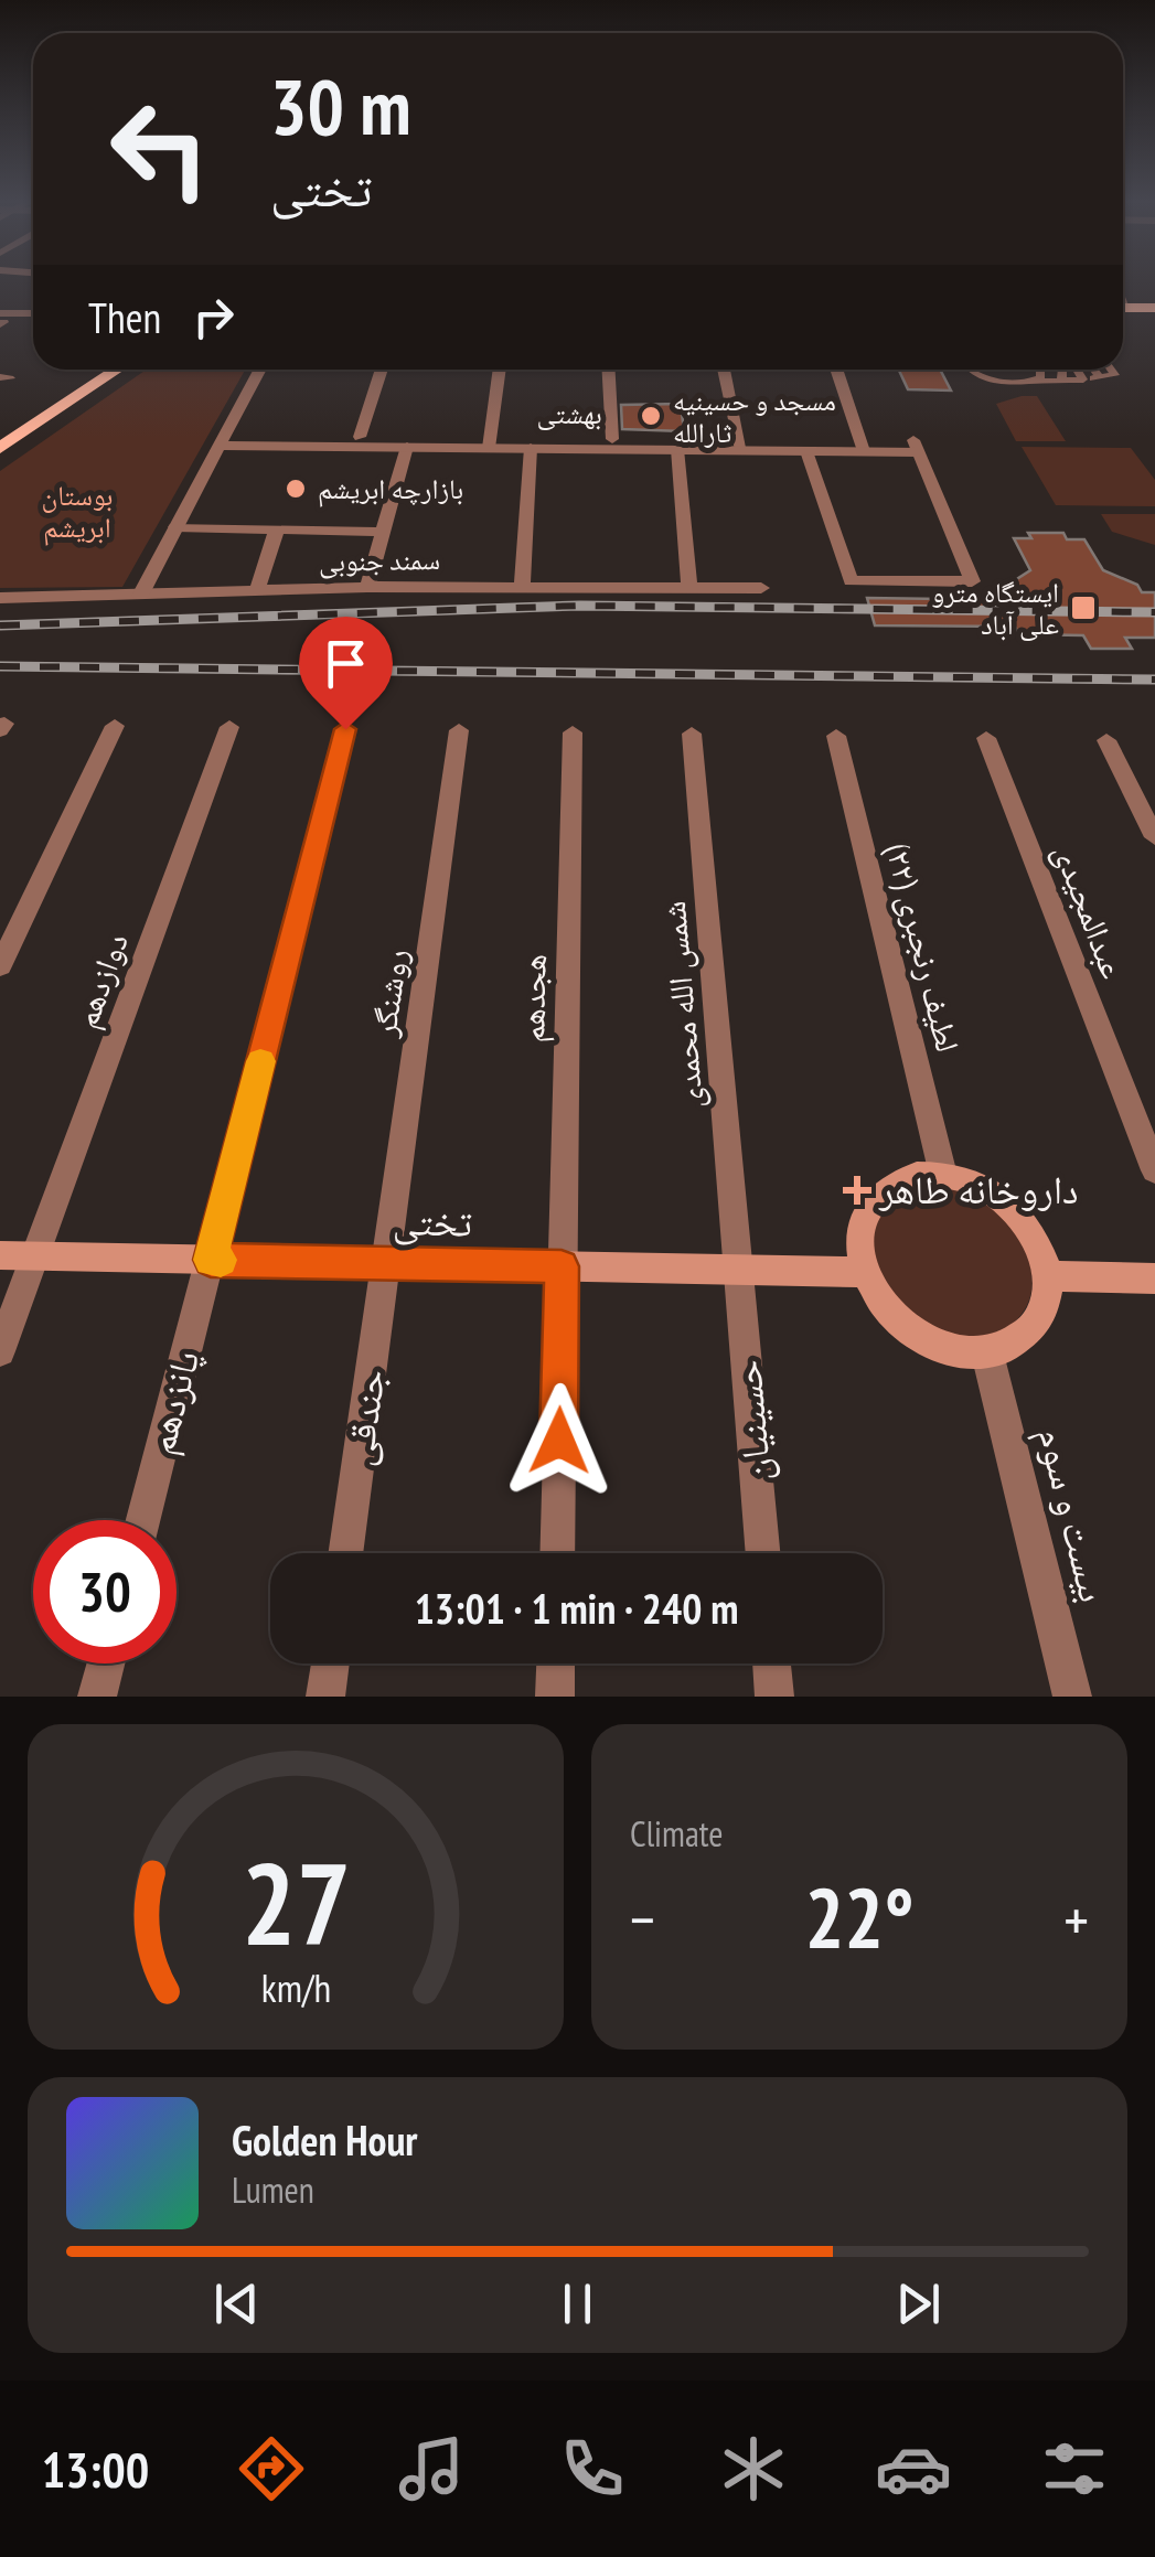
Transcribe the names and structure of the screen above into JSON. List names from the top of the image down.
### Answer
{
  "streets": {
    "main road": ["تختی"],
    "street": [
      "بهشتی",
      "سمند جنوبی",
      "عبدالمجیدی",
      "لطیف رنجبری (۲۲)",
      "دوازدهم",
      "روشنگر",
      "هجدهم",
      "شمس الله محمدی",
      "پانزدهم",
      "جندقی",
      "حسینیان",
      "بیست و سوم"
    ]
  },
  "crossings": [
    ["لطیف رنجبری (۲۲)", "تختی"],
    ["لطیف رنجبری (۲۲)", "بیست و سوم"],
    ["دوازدهم", "تختی"],
    ["روشنگر", "تختی"],
    ["روشنگر", "جندقی"],
    ["هجدهم", "تختی"],
    ["شمس الله محمدی", "تختی"],
    ["شمس الله محمدی", "حسینیان"],
    ["تختی", "پانزدهم"],
    ["تختی", "جندقی"],
    ["تختی", "حسینیان"],
    ["تختی", "بیست و سوم"]
  ],
  "parks": ["بوستان ابریشم"],
  "places": {
    "other": ["مسجد و حسینیه ثارالله", "بازارچه ابریشم"],
    "transit": ["ایستگاه مترو علی آباد"],
    "health": ["داروخانه طاهر"]
  },
  "page": {
    "turn": ["30 m", "تختی"],
    "then": "Then",
    "limit": "30",
    "trip": "13:01 · 1 min · 240 m",
    "tile": "Climate",
    "heat": ["−", "22°", "+"],
    "song": ["Golden Hour", "Lumen"],
    "tabs": "13:00",
    "gauge": ["27", "km/h"]
  }
}
